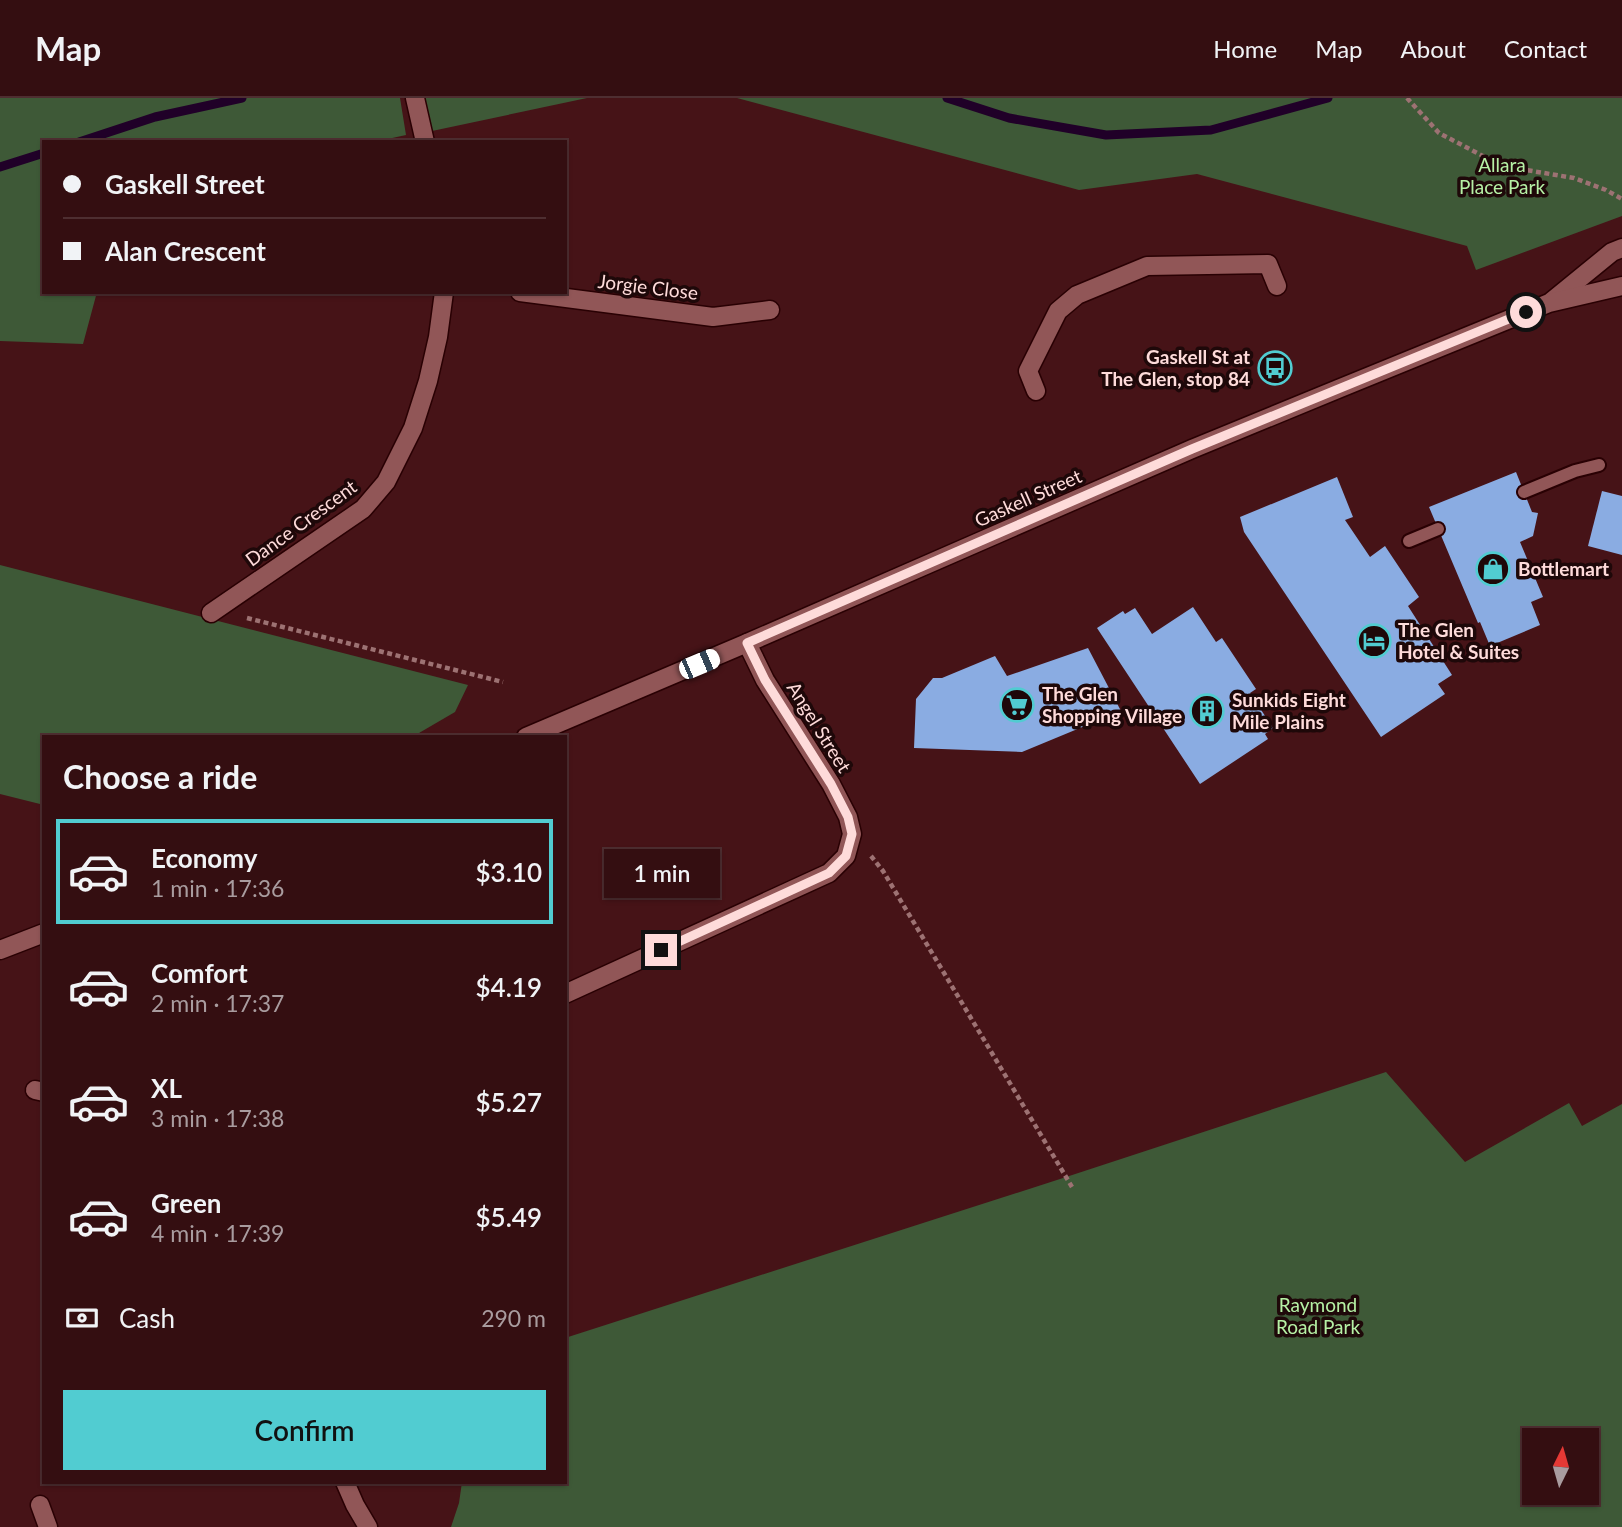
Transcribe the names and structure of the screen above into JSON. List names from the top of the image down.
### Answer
{
  "streets": {
    "street": [
      "Jorgie Close",
      "Gaskell Street",
      "Dance Crescent",
      "Angel Street"
    ]
  },
  "crossings": [
    ["Gaskell Street", "Angel Street"]
  ],
  "parks": ["Allara Place Park", "Raymond Road Park"],
  "places": {
    "bus stop": ["Gaskell St at The Glen, stop 84"],
    "shop": ["Bottlemart"],
    "hotel": ["The Glen Hotel & Suites"],
    "supermarket": ["The Glen Shopping Village"],
    "building": ["Sunkids Eight Mile Plains"]
  },
  "north": "top",
  "page": {
    "header": "Map",
    "nav": [
      "Home",
      "Map",
      "About",
      "Contact"
    ],
    "banner": ["Gaskell Street", "Alan Crescent"],
    "heading": "Choose a ride",
    "list": [
      {
        "name": "Economy",
        "note": "1 min · 17:36",
        "value": "$3.10"
      },
      {
        "name": "Comfort",
        "note": "2 min · 17:37",
        "value": "$4.19"
      },
      {
        "name": "XL",
        "note": "3 min · 17:38",
        "value": "$5.27"
      },
      {
        "name": "Green",
        "note": "4 min · 17:39",
        "value": "$5.49"
      }
    ],
    "bubble": "1 min",
    "pay": ["Cash", "290 m"],
    "buttons": "Confirm"
  }
}
